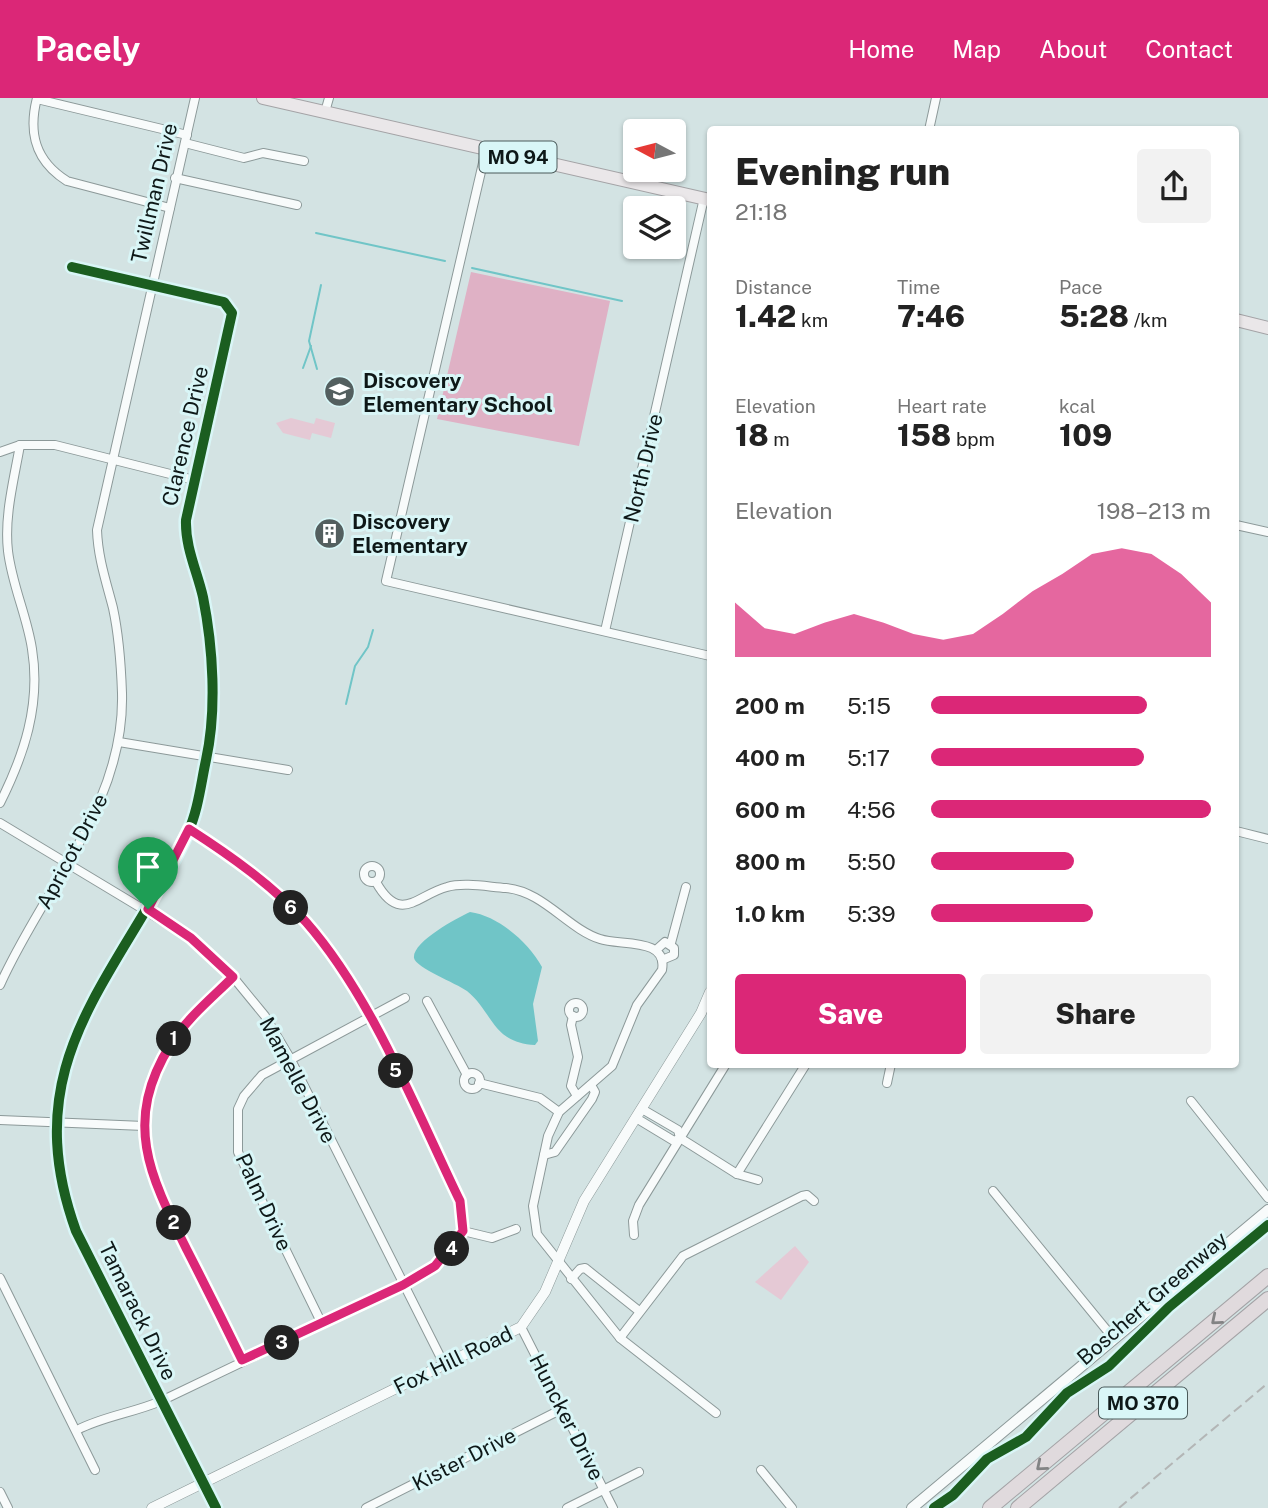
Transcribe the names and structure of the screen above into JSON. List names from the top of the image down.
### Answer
{
  "streets": {
    "highway": ["MO 370"],
    "main road": ["MO 94"],
    "street": [
      "Twillman Drive",
      "Clarence Drive",
      "North Drive",
      "Apricot Drive",
      "Mamelle Drive",
      "Palm Drive",
      "Tamarack Drive",
      "Fox Hill Road",
      "Huncker Drive",
      "Kister Drive"
    ],
    "cycle path": ["Boschert Greenway"]
  },
  "crossings": [
    ["MO 94", "North Drive"],
    ["Twillman Drive", "Clarence Drive"],
    ["Twillman Drive", "Apricot Drive"],
    ["Clarence Drive", "Mamelle Drive"],
    ["Clarence Drive", "Tamarack Drive"],
    ["Apricot Drive", "Mamelle Drive"],
    ["Mamelle Drive", "Palm Drive"],
    ["Mamelle Drive", "Fox Hill Road"],
    ["Tamarack Drive", "Fox Hill Road"],
    ["Fox Hill Road", "Huncker Drive"],
    ["Huncker Drive", "Kister Drive"]
  ],
  "places": {
    "school or university": ["Discovery Elementary School"],
    "building": ["Discovery Elementary"]
  },
  "north": "left",
  "page": {
    "header": "Pacely",
    "nav": [
      "Home",
      "Map",
      "About",
      "Contact"
    ],
    "heading": ["Evening run", "21:18"],
    "stats": [
      ["Distance", "1.42 km"],
      ["Time", "7:46"],
      ["Pace", "5:28 /km"],
      ["Elevation", "18 m"],
      ["Heart rate", "158 bpm"],
      ["kcal", "109"]
    ],
    "chart": ["Elevation", "198–213 m"],
    "list": [
      {
        "name": "200 m",
        "note": "5:15"
      },
      {
        "name": "400 m",
        "note": "5:17"
      },
      {
        "name": "600 m",
        "note": "4:56"
      },
      {
        "name": "800 m",
        "note": "5:50"
      },
      {
        "name": "1.0 km",
        "note": "5:39"
      }
    ],
    "pins": [
      "6",
      "1",
      "5",
      "2",
      "4",
      "3"
    ],
    "buttons": ["Save", "Share"]
  }
}
